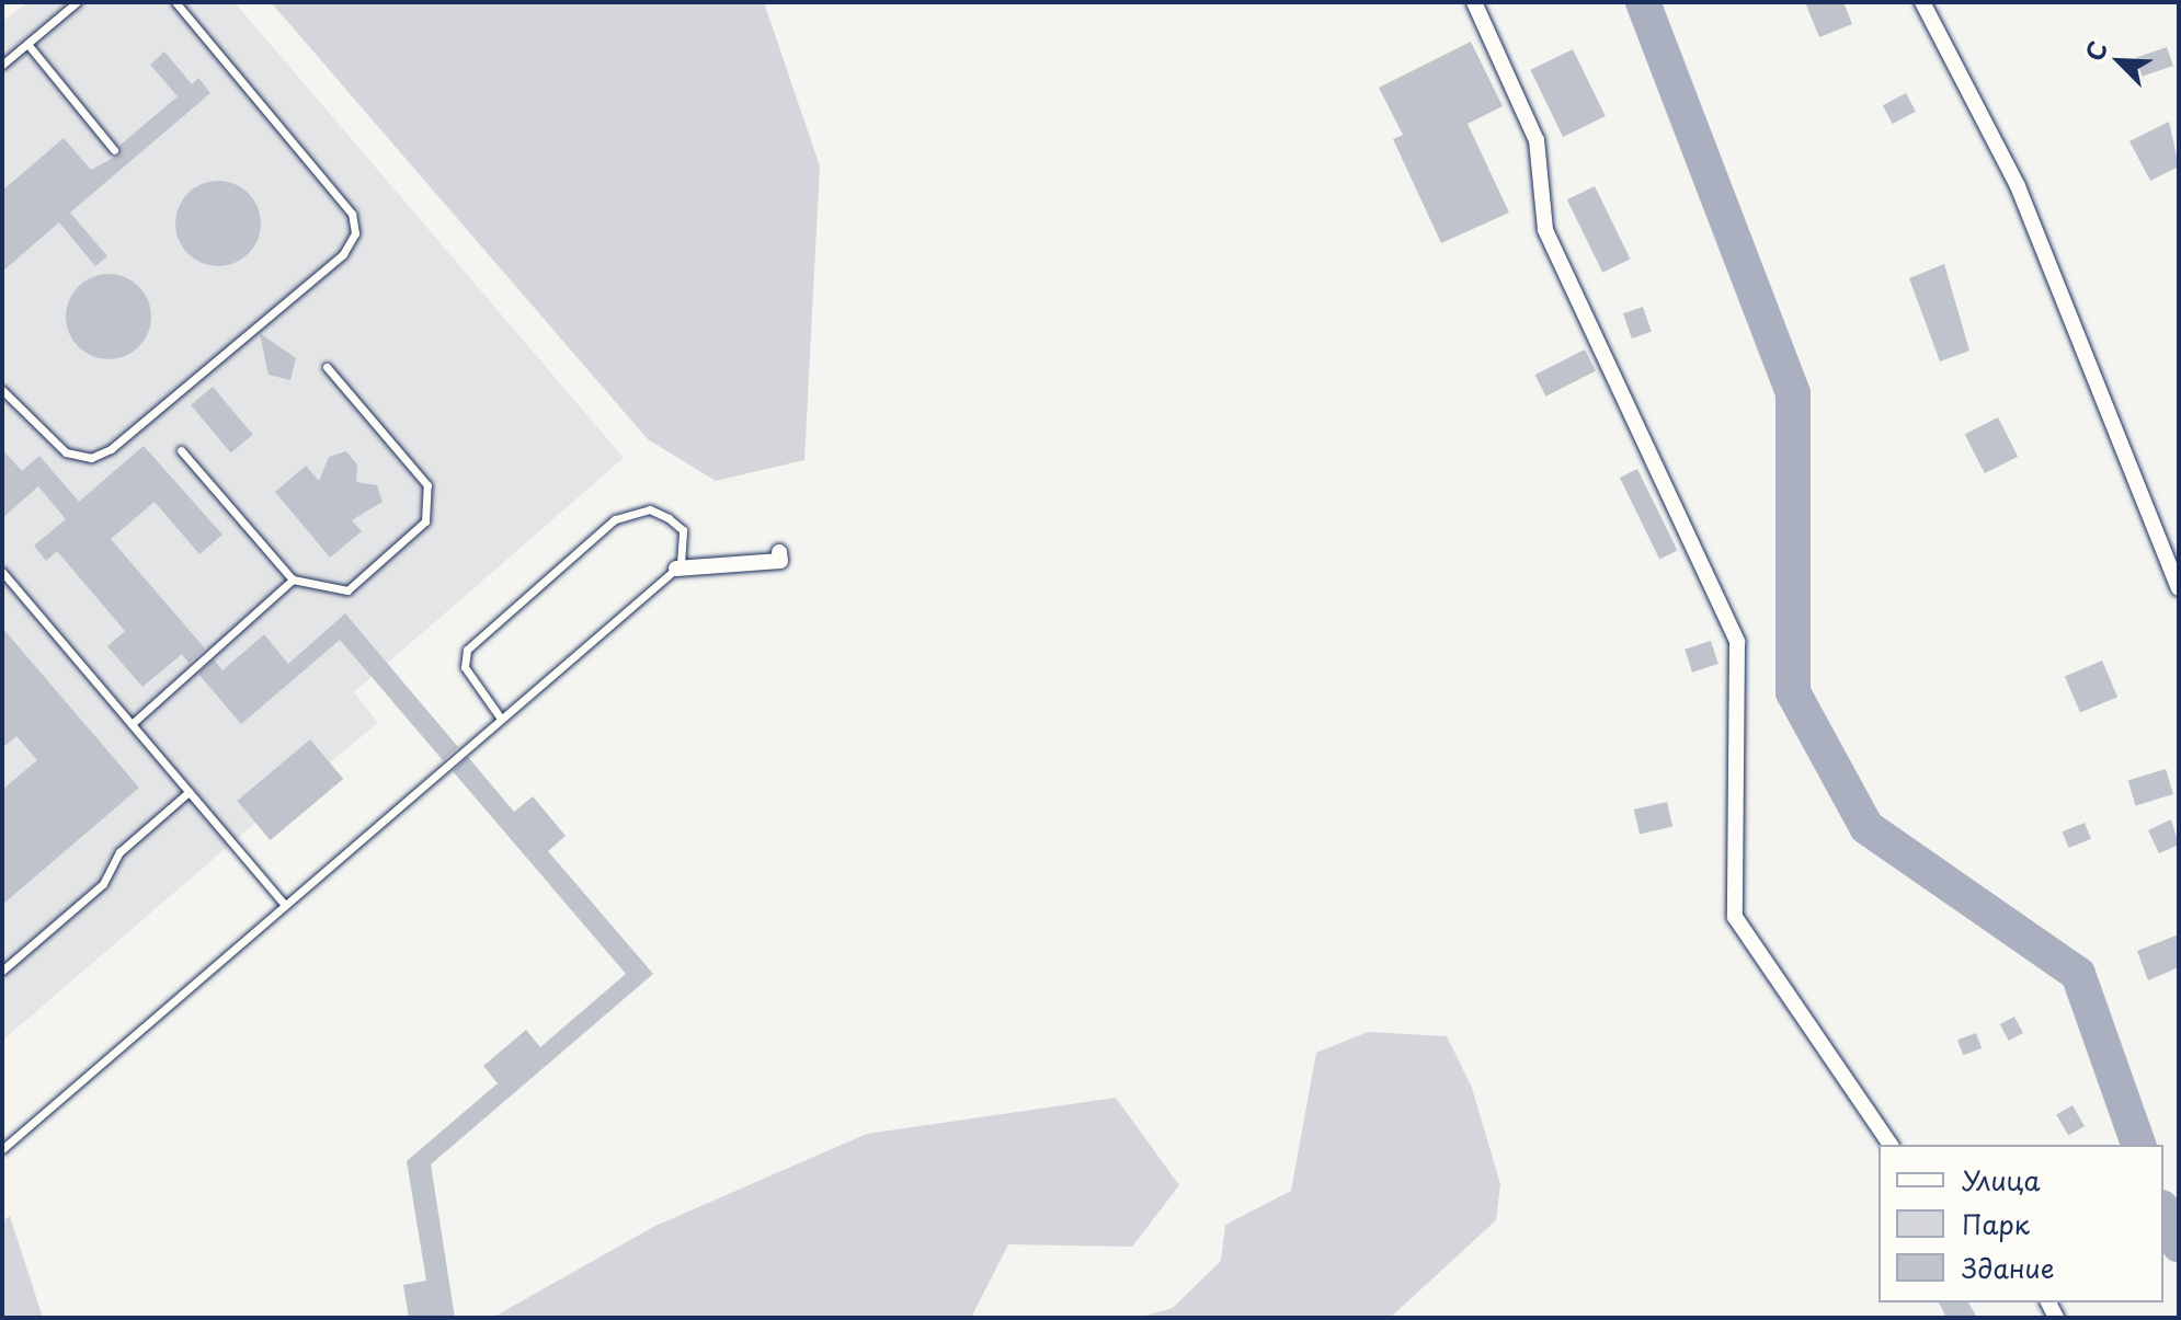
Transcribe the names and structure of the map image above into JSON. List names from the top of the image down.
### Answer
{
  "legend": ["Улица", "Парк", "Здание"],
  "north": "top left"
}
